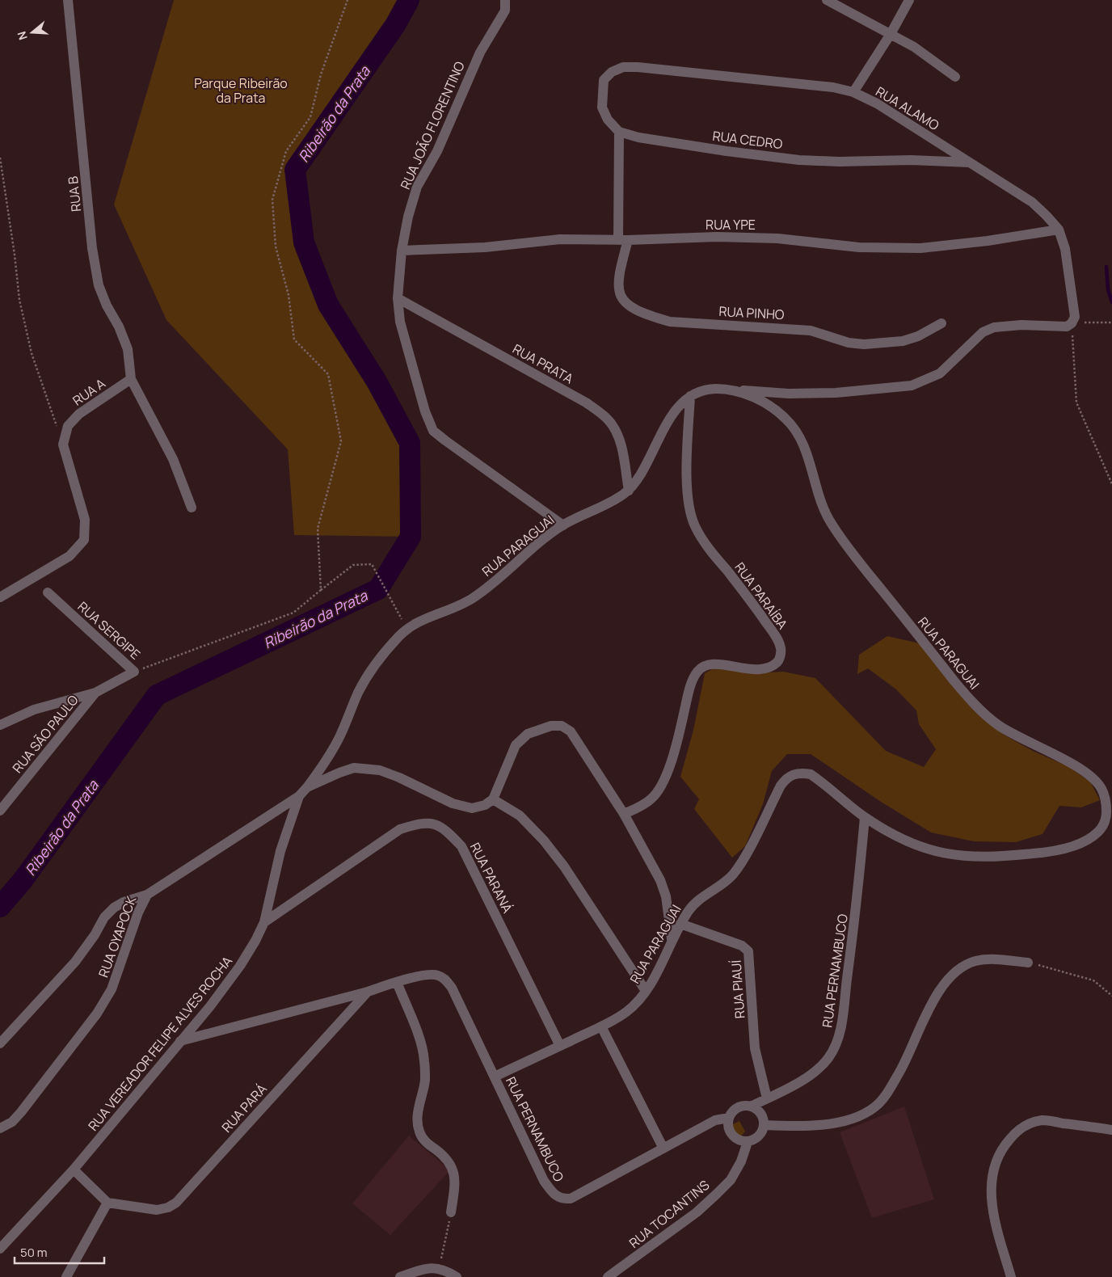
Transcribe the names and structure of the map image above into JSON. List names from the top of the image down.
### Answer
{
  "streets": {
    "street": [
      "RUA ALAMO",
      "RUA JOÃO FLORENTINO",
      "RUA CEDRO",
      "RUA B",
      "RUA YPE",
      "RUA PINHO",
      "RUA PRATA",
      "RUA A",
      "RUA PARAGUAI",
      "RUA PARAÍBA",
      "RUA SERGIPE",
      "RUA SÃO PAULO",
      "RUA PARANÁ",
      "RUA OYAPOCK",
      "RUA PERNAMBUCO",
      "RUA PIAUÍ",
      "RUA VEREADOR FELIPE ALVES ROCHA",
      "RUA PARÁ",
      "RUA TOCANTINS"
    ]
  },
  "crossings": [
    ["RUA ALAMO", "RUA CEDRO"],
    ["RUA ALAMO", "RUA YPE"],
    ["RUA ALAMO", "RUA PINHO"],
    ["RUA JOÃO FLORENTINO", "RUA YPE"],
    ["RUA JOÃO FLORENTINO", "RUA PRATA"],
    ["RUA JOÃO FLORENTINO", "RUA PARAGUAI"],
    ["RUA CEDRO", "RUA PINHO"],
    ["RUA B", "RUA A"],
    ["RUA YPE", "RUA PINHO"],
    ["RUA PRATA", "RUA PARAGUAI"],
    ["RUA PARAGUAI", "RUA PARAÍBA"],
    ["RUA PARAGUAI", "RUA PARANÁ"],
    ["RUA PARAGUAI", "RUA PERNAMBUCO"],
    ["RUA PARAGUAI", "RUA PIAUÍ"],
    ["RUA PARAGUAI", "RUA VEREADOR FELIPE ALVES ROCHA"],
    ["RUA SERGIPE", "RUA SÃO PAULO"],
    ["RUA PARANÁ", "RUA VEREADOR FELIPE ALVES ROCHA"],
    ["RUA OYAPOCK", "RUA VEREADOR FELIPE ALVES ROCHA"],
    ["RUA PERNAMBUCO", "RUA PIAUÍ"],
    ["RUA PERNAMBUCO", "RUA PARÁ"],
    ["RUA PERNAMBUCO", "RUA TOCANTINS"]
  ],
  "water": ["Ribeirão da Prata"],
  "parks": ["Parque Ribeirão da Prata"],
  "scale_bar": "50 m",
  "north": "left"
}
